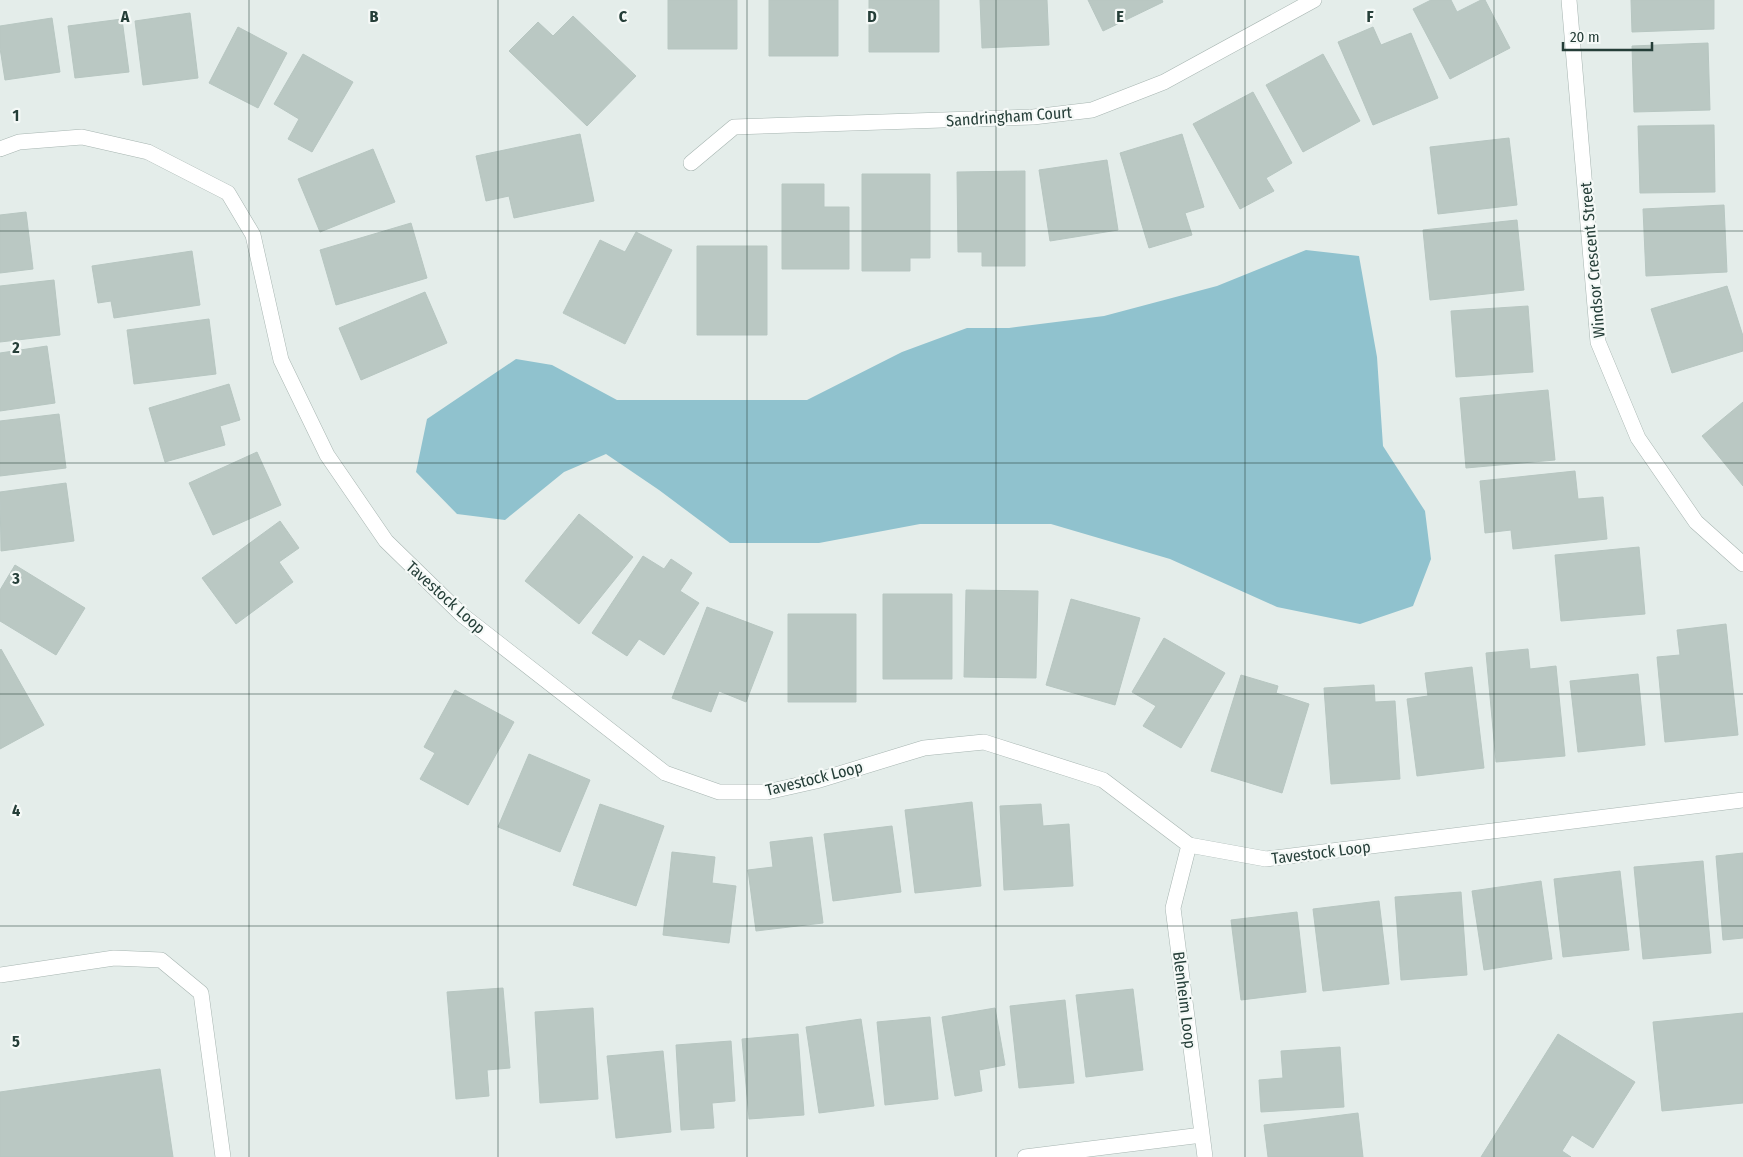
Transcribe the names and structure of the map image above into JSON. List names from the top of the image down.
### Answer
{
  "streets": {
    "street": [
      "Sandringham Court",
      "Windsor Crescent Street",
      "Tavestock Loop",
      "Blenheim Loop"
    ]
  },
  "crossings": [
    ["Tavestock Loop", "Blenheim Loop"]
  ],
  "scale_bar": "20 m",
  "grid": {
    "columns": [
      "A",
      "B",
      "C",
      "D",
      "E",
      "F"
    ],
    "rows": [
      "1",
      "2",
      "3",
      "4",
      "5"
    ]
  }
}
